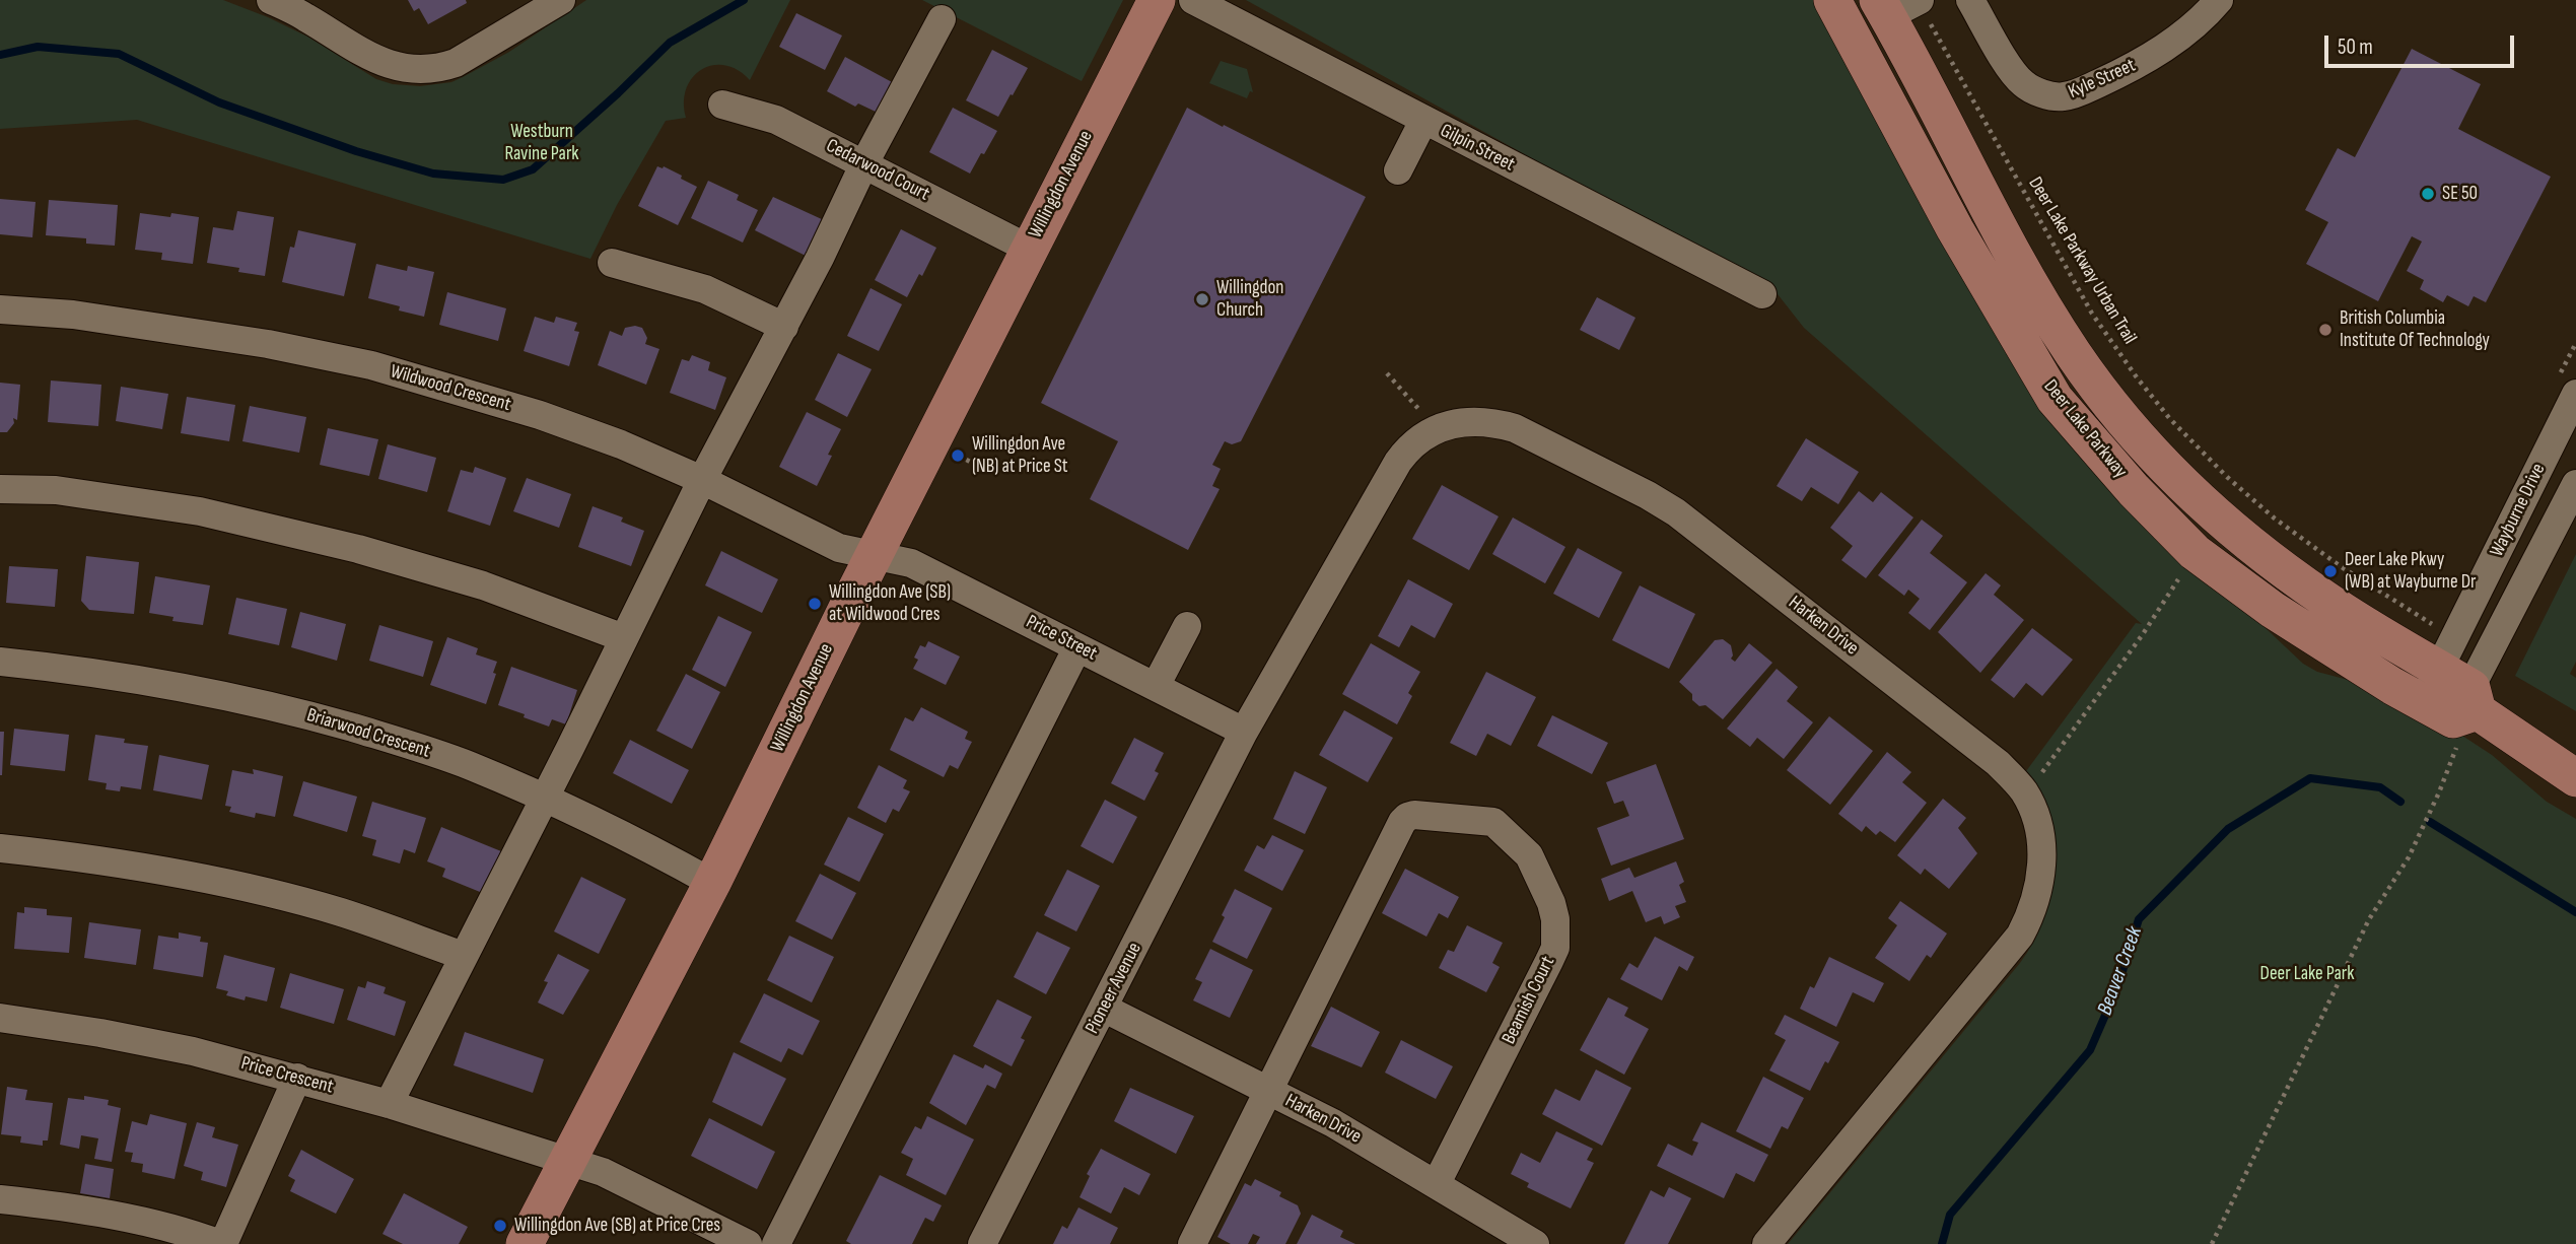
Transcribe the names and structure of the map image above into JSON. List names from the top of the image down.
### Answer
{
  "streets": {
    "main road": ["Willingdon Avenue", "Deer Lake Parkway"],
    "street": [
      "Kyle Street",
      "Gilpin Street",
      "Cedarwood Court",
      "Wildwood Crescent",
      "Wayburne Drive",
      "Harken Drive",
      "Price Street",
      "Briarwood Crescent",
      "Pioneer Avenue",
      "Beamish Court",
      "Price Crescent"
    ],
    "path": ["Deer Lake Parkway Urban Trail"]
  },
  "crossings": [
    ["Cedarwood Court", "Willingdon Avenue"],
    ["Willingdon Avenue", "Wildwood Crescent"],
    ["Willingdon Avenue", "Price Street"],
    ["Willingdon Avenue", "Briarwood Crescent"],
    ["Willingdon Avenue", "Price Crescent"],
    ["Deer Lake Parkway Urban Trail", "Deer Lake Parkway"],
    ["Wildwood Crescent", "Price Street"],
    ["Deer Lake Parkway", "Wayburne Drive"],
    ["Harken Drive", "Price Street"],
    ["Harken Drive", "Pioneer Avenue"],
    ["Harken Drive", "Beamish Court"],
    ["Price Street", "Pioneer Avenue"]
  ],
  "water": ["Beaver Creek"],
  "parks": ["Westburn Ravine Park", "Deer Lake Park"],
  "places": [
    "SE 50",
    "Willingdon Church",
    "British Columbia Institute Of Technology",
    "Willingdon Ave (NB) at Price St",
    "Deer Lake Pkwy (WB) at Wayburne Dr",
    "Willingdon Ave (SB) at Wildwood Cres",
    "Willingdon Ave (SB) at Price Cres"
  ],
  "scale_bar": "50 m"
}
